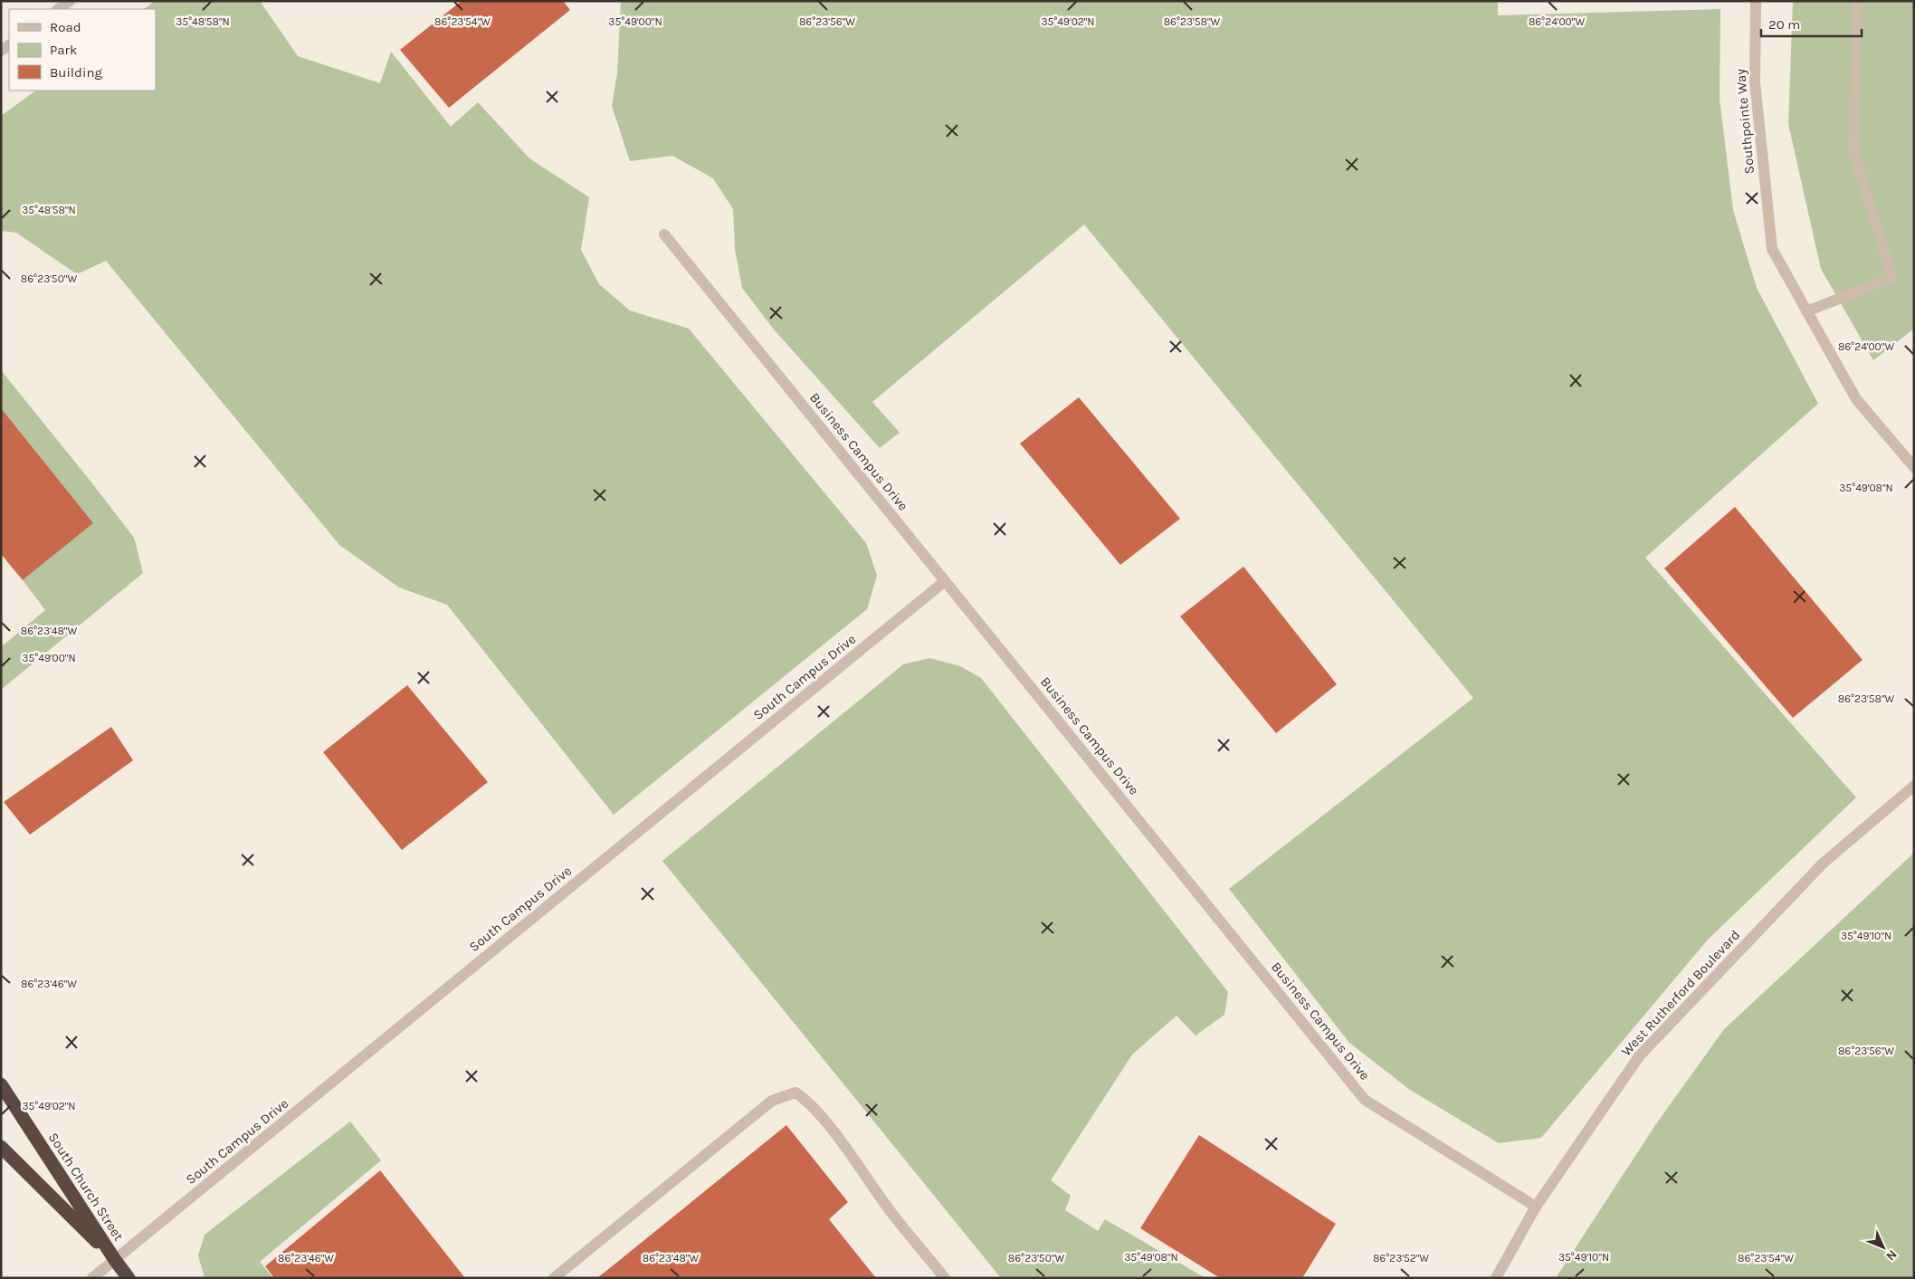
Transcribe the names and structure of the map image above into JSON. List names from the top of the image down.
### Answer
{
  "streets": {
    "highway": ["South Church Street"],
    "street": [
      "Southpointe Way",
      "Business Campus Drive",
      "South Campus Drive",
      "West Rutherford Boulevard"
    ]
  },
  "crossings": [
    ["Business Campus Drive", "South Campus Drive"],
    ["Business Campus Drive", "West Rutherford Boulevard"],
    ["South Campus Drive", "South Church Street"]
  ],
  "legend": ["Road", "Park", "Building"],
  "scale_bar": "20 m",
  "north": "bottom right",
  "coordinates": [
    "86°23'58\"W",
    "86°23'54\"W",
    "86°23'56\"W",
    "86°24'00\"W",
    "35°48'58\"N",
    "35°49'00\"N",
    "35°49'02\"N",
    "86°23'50\"W",
    "35°49'08\"N",
    "86°23'48\"W",
    "35°49'10\"N",
    "86°23'46\"W",
    "86°23'52\"W"
  ]
}
